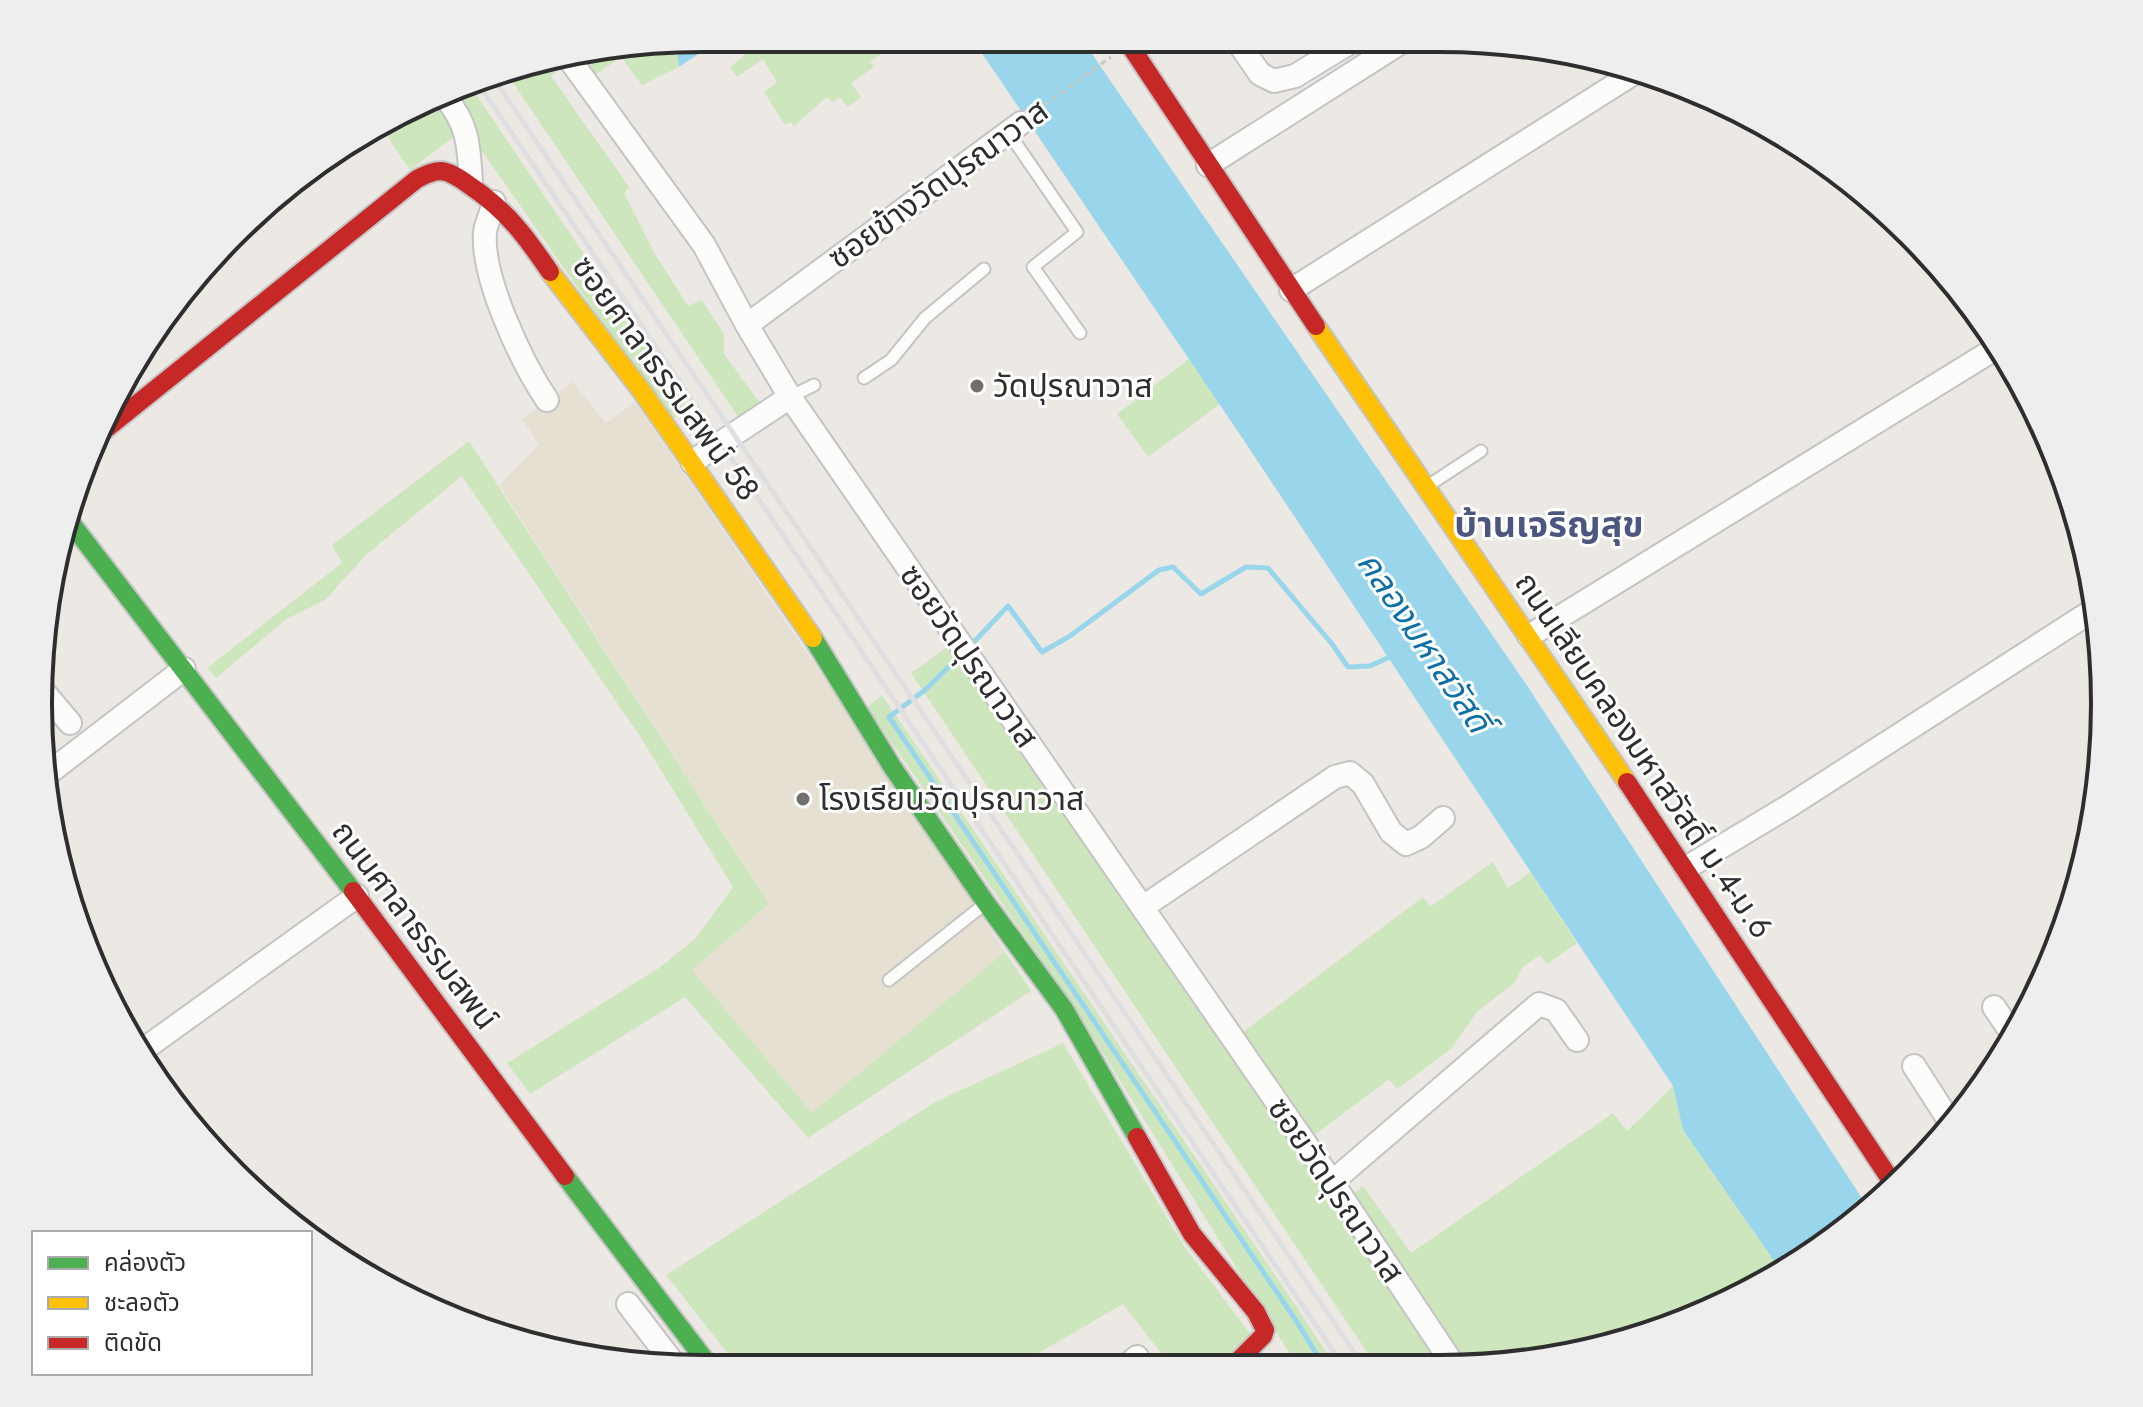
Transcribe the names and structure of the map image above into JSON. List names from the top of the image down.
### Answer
{
  "streets": {
    "street": [
      "ซอยข้างวัดปุรณาวาส",
      "ซอยศาลาธรรมสพน์ 58",
      "ซอยวัดปุรณาวาส",
      "ถนนเลียบคลองมหาสวัสดิ์ ม.4-ม.6",
      "ถนนศาลาธรรมสพน์"
    ]
  },
  "crossings": [
    ["ซอยข้างวัดปุรณาวาส", "ซอยวัดปุรณาวาส"]
  ],
  "districts": ["บ้านเจริญสุข"],
  "water": ["คลองมหาสวัสดิ์"],
  "places": ["วัดปุรณาวาส", "โรงเรียนวัดปุรณาวาส"],
  "legend": ["คล่องตัว", "ชะลอตัว", "ติดขัด"]
}
